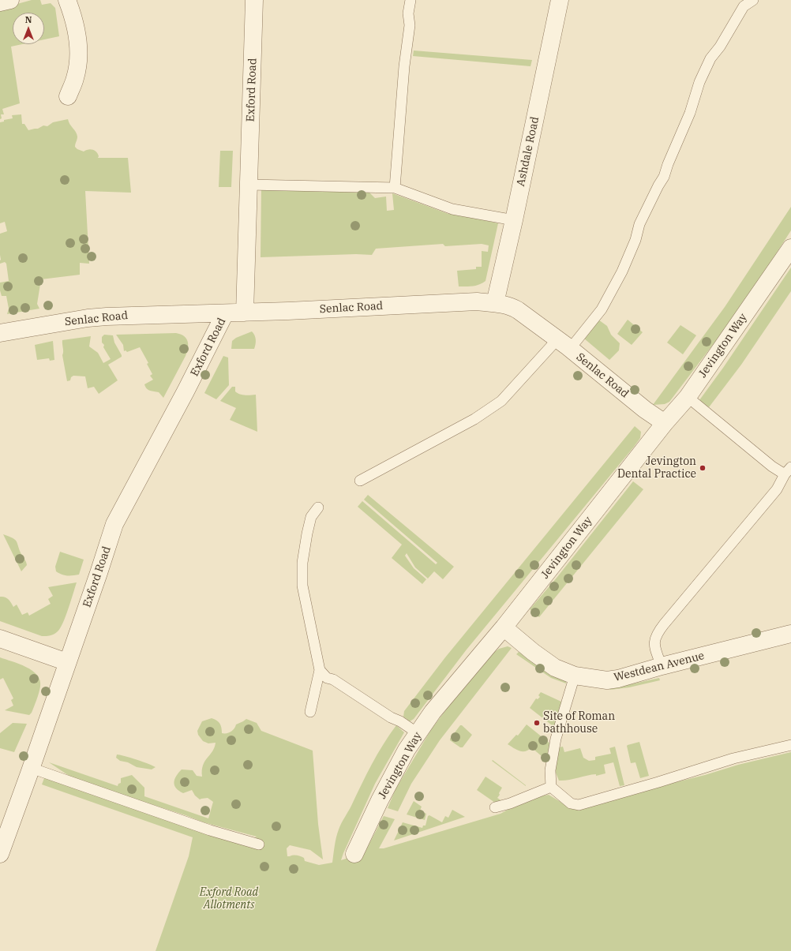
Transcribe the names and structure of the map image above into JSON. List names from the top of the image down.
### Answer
{
  "streets": {
    "street": [
      "Exford Road",
      "Ashdale Road",
      "Senlac Road",
      "Jevington Way",
      "Westdean Avenue"
    ]
  },
  "crossings": [
    ["Exford Road", "Senlac Road"],
    ["Ashdale Road", "Senlac Road"],
    ["Senlac Road", "Jevington Way"],
    ["Jevington Way", "Westdean Avenue"]
  ],
  "parks": ["Exford Road Allotments"],
  "places": ["Jevington Dental Practice", "Site of Roman bathhouse"],
  "north": "top"
}
